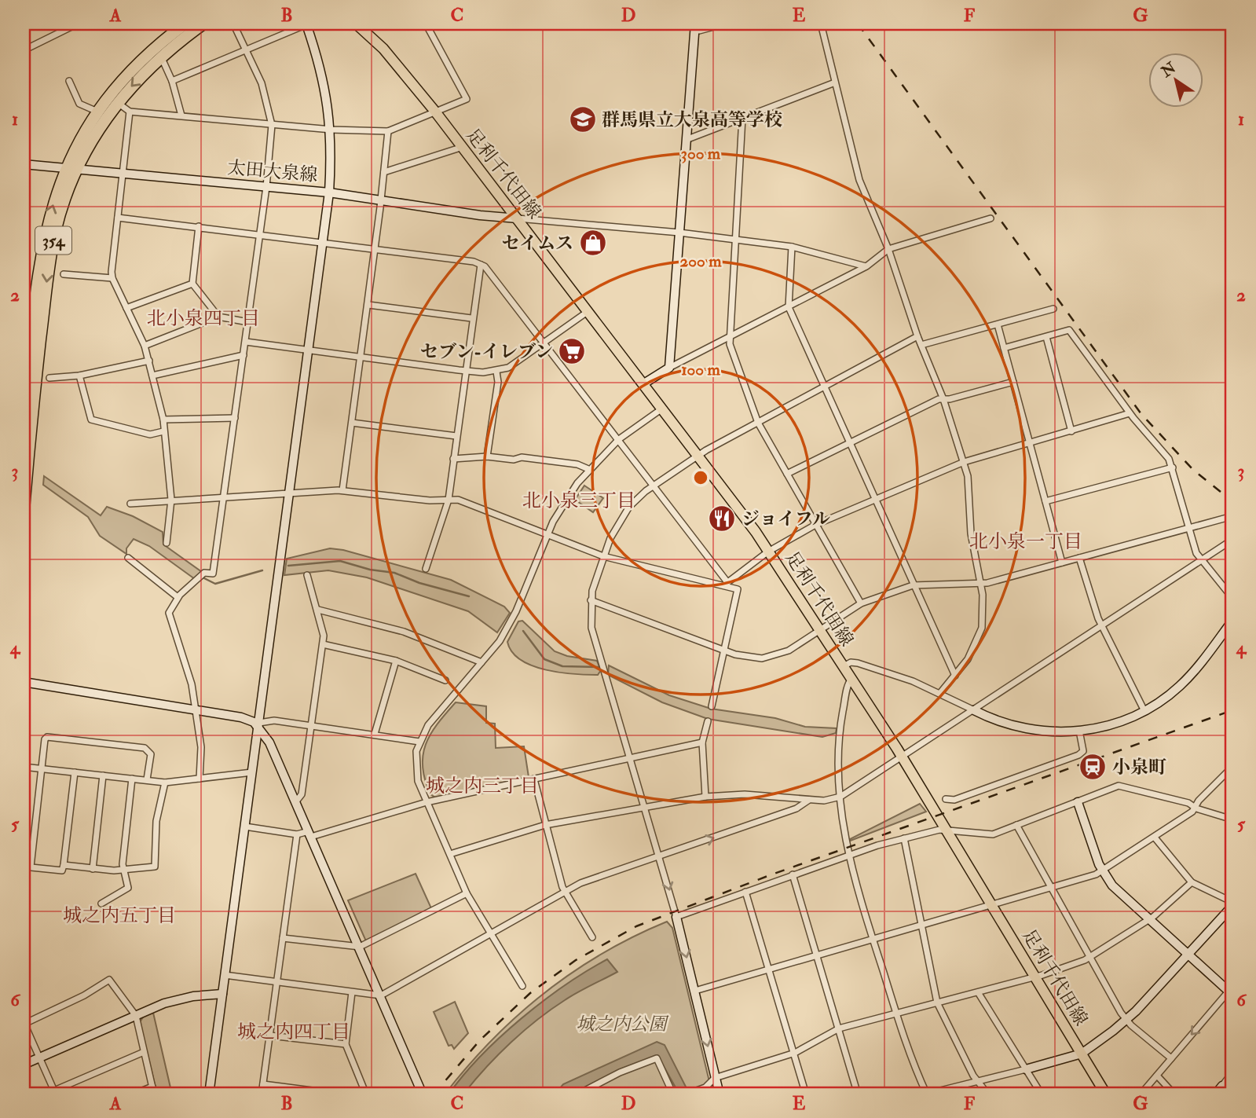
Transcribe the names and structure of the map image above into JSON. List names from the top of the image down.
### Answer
{
  "streets": {
    "highway": ["354"],
    "main road": ["足利千代田線"],
    "street": ["太田大泉線"]
  },
  "crossings": [
    ["太田大泉線", "足利千代田線"],
    ["太田大泉線", "354"]
  ],
  "districts": [
    "北小泉四丁目",
    "北小泉三丁目",
    "北小泉一丁目",
    "城之内三丁目",
    "城之内五丁目",
    "城之内四丁目"
  ],
  "parks": ["城之内公園"],
  "places": {
    "school or university": ["群馬県立大泉高等学校"],
    "shop": ["セイムス"],
    "supermarket": ["セブン-イレブン"],
    "restaurant": ["ジョイフル"],
    "station": ["小泉町"]
  },
  "north": "top left",
  "grid": {
    "columns": [
      "A",
      "B",
      "C",
      "D",
      "E",
      "F",
      "G"
    ],
    "rows": [
      "1",
      "2",
      "3",
      "4",
      "5",
      "6"
    ]
  },
  "rings": ["300 m", "200 m", "100 m"]
}
